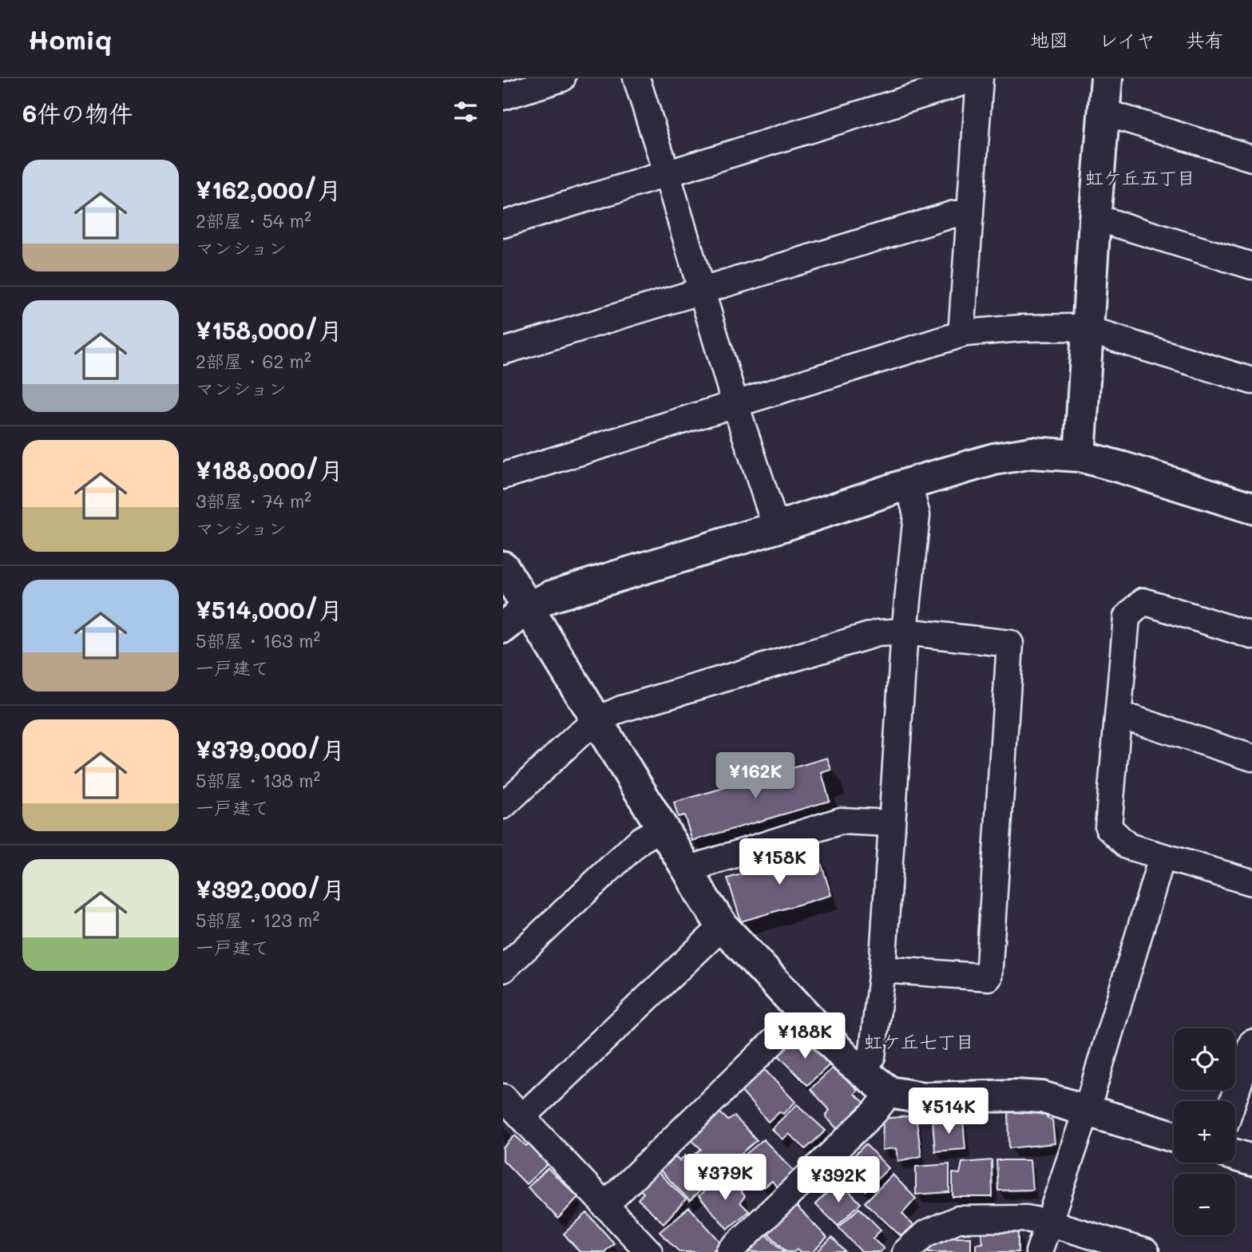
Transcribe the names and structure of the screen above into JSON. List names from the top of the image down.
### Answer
{
  "districts": ["虹ケ丘五丁目", "虹ケ丘七丁目"],
  "page": {
    "header": "Homiq",
    "nav": ["地図", "レイヤ", "共有"],
    "heading": "6件の物件",
    "list": [
      {
        "name": "¥162,000/月",
        "note": "2部屋 · 54 m² · マンション"
      },
      {
        "name": "¥158,000/月",
        "note": "2部屋 · 62 m² · マンション"
      },
      {
        "name": "¥188,000/月",
        "note": "3部屋 · 74 m² · マンション"
      },
      {
        "name": "¥514,000/月",
        "note": "5部屋 · 163 m² · 一戸建て"
      },
      {
        "name": "¥379,000/月",
        "note": "5部屋 · 138 m² · 一戸建て"
      },
      {
        "name": "¥392,000/月",
        "note": "5部屋 · 123 m² · 一戸建て"
      }
    ],
    "price": [
      "¥162K",
      "¥158K",
      "¥188K",
      "¥514K",
      "¥379K",
      "¥392K"
    ],
    "map_buttons": ["+", "−"]
  }
}
